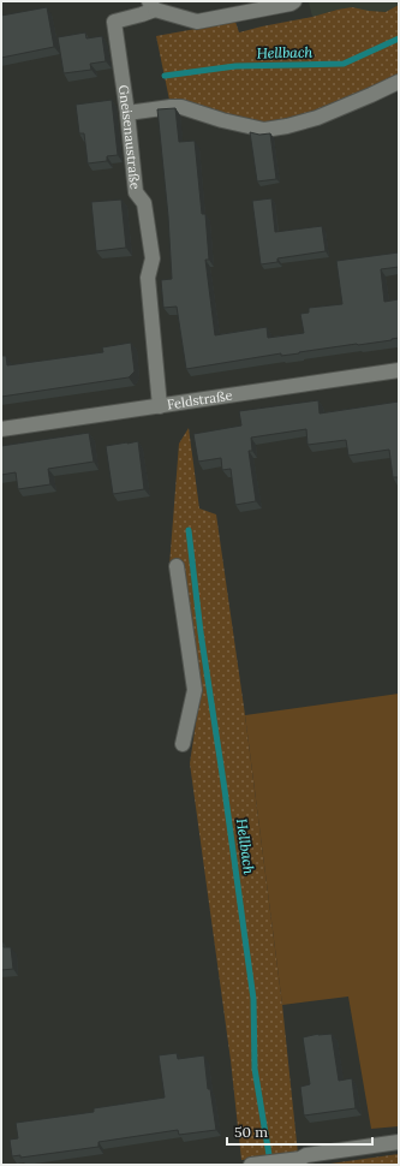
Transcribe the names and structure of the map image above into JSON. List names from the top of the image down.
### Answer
{
  "streets": {
    "street": ["Gneisenaustraße", "Feldstraße"]
  },
  "crossings": [
    ["Gneisenaustraße", "Feldstraße"]
  ],
  "water": ["Hellbach"],
  "scale_bar": "50 m"
}
